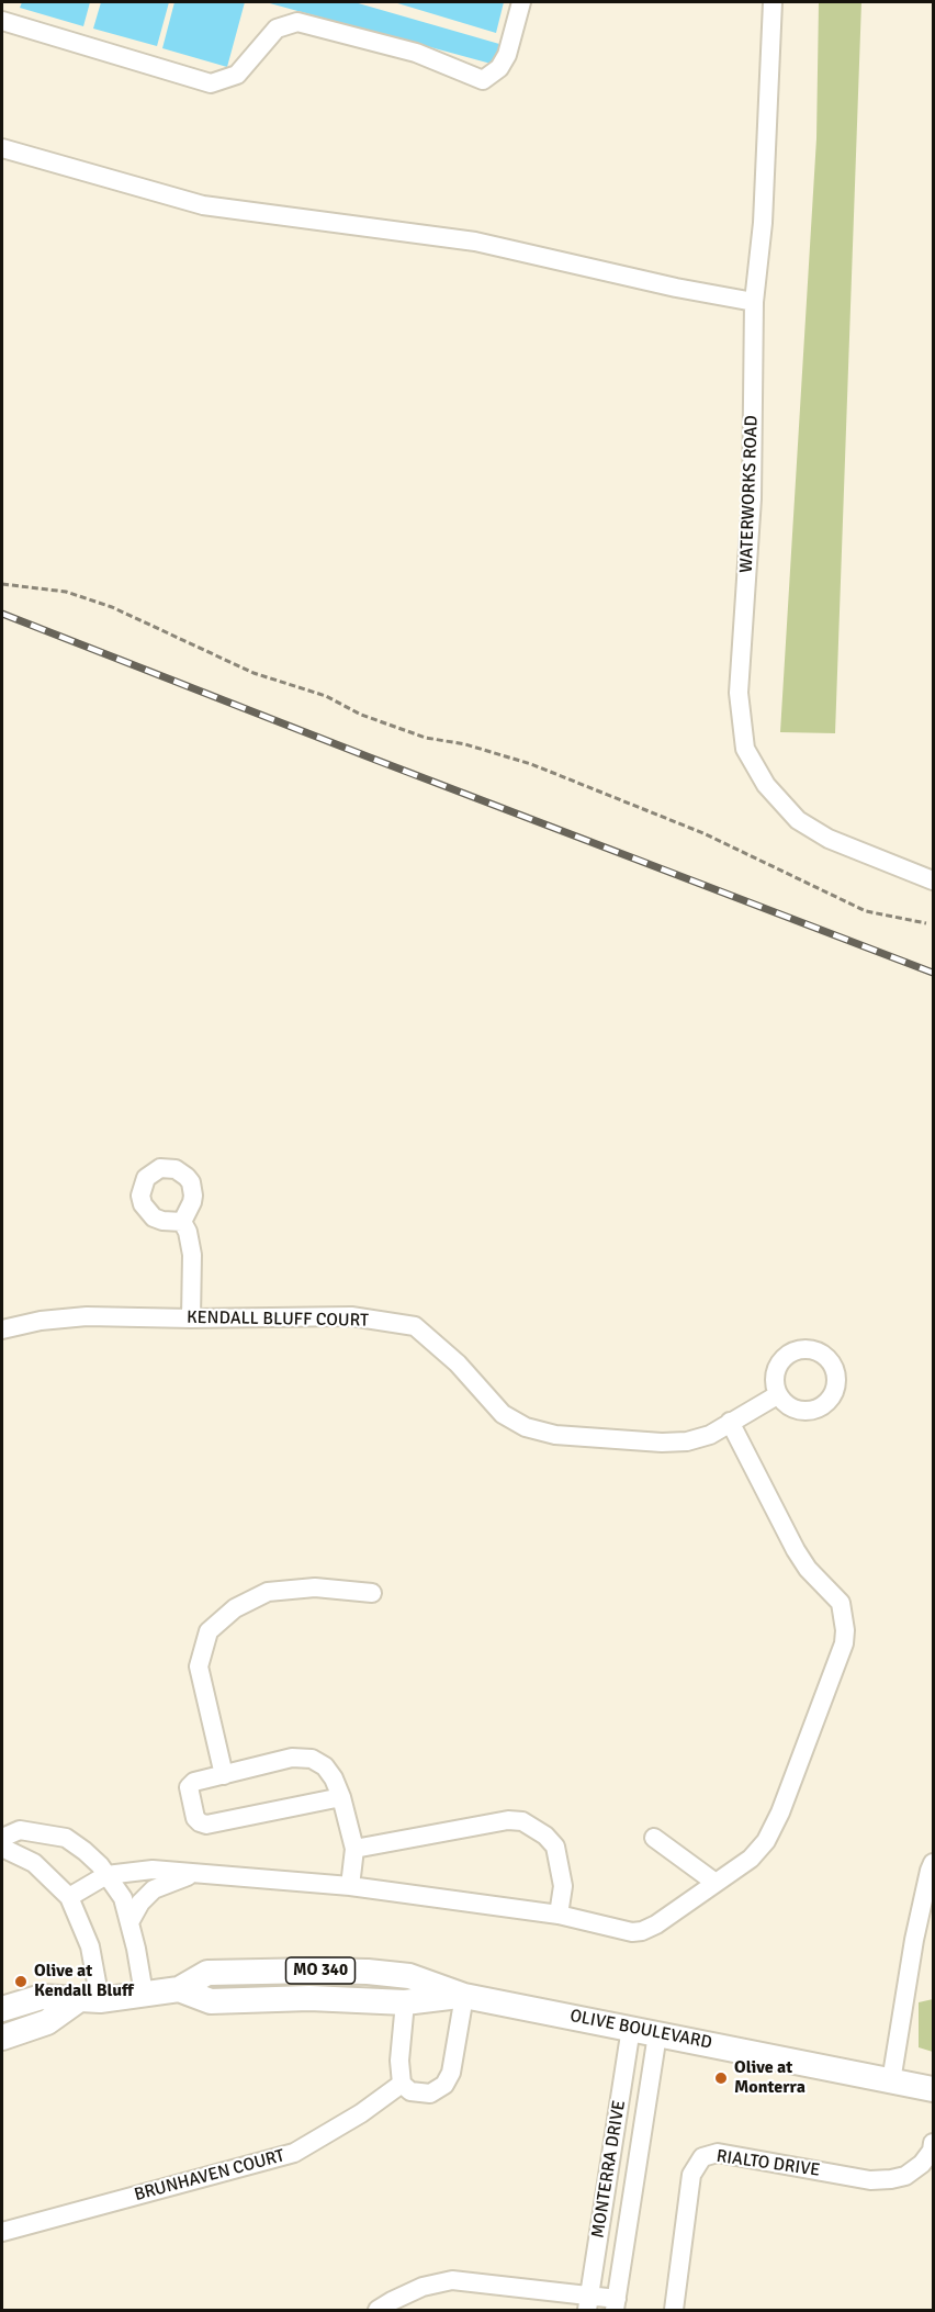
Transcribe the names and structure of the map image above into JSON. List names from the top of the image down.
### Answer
{
  "streets": {
    "main road": ["MO 340", "OLIVE BOULEVARD"],
    "street": [
      "WATERWORKS ROAD",
      "KENDALL BLUFF COURT",
      "RIALTO DRIVE",
      "MONTERRA DRIVE",
      "BRUNHAVEN COURT"
    ]
  },
  "crossings": [
    ["OLIVE BOULEVARD", "MONTERRA DRIVE"]
  ],
  "places": ["Olive at Kendall Bluff", "Olive at Monterra"]
}
